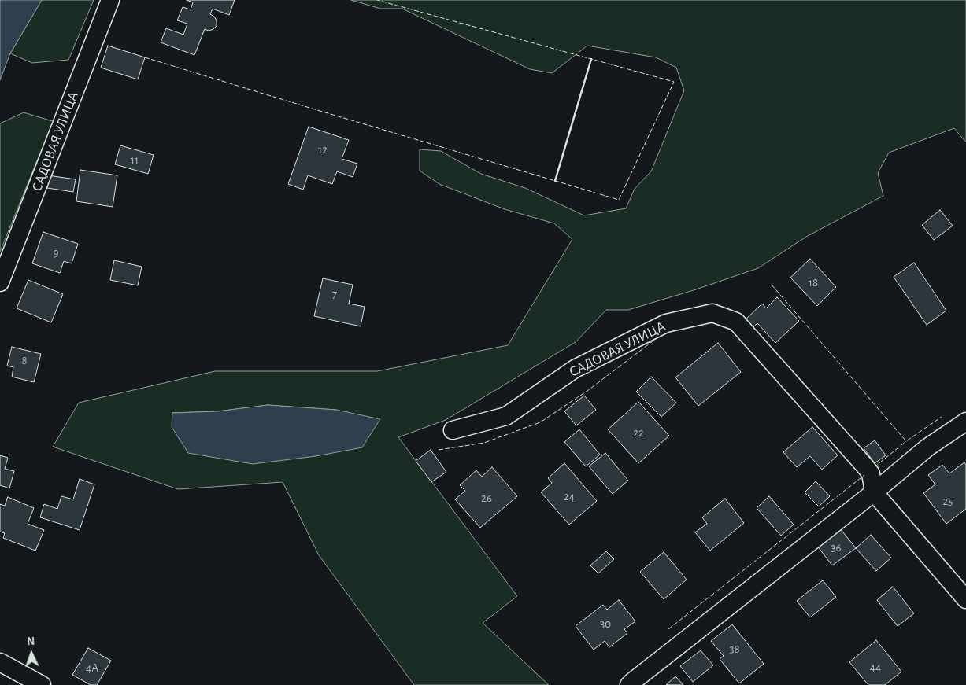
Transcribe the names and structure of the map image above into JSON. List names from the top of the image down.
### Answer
{
  "streets": {
    "street": ["САДОВАЯ УЛИЦА"]
  },
  "house_numbers": [
    "12",
    "11",
    "9",
    "18",
    "7",
    "8",
    "22",
    "24",
    "26",
    "25",
    "36",
    "30",
    "38",
    "44",
    "4А"
  ],
  "north": "top"
}
